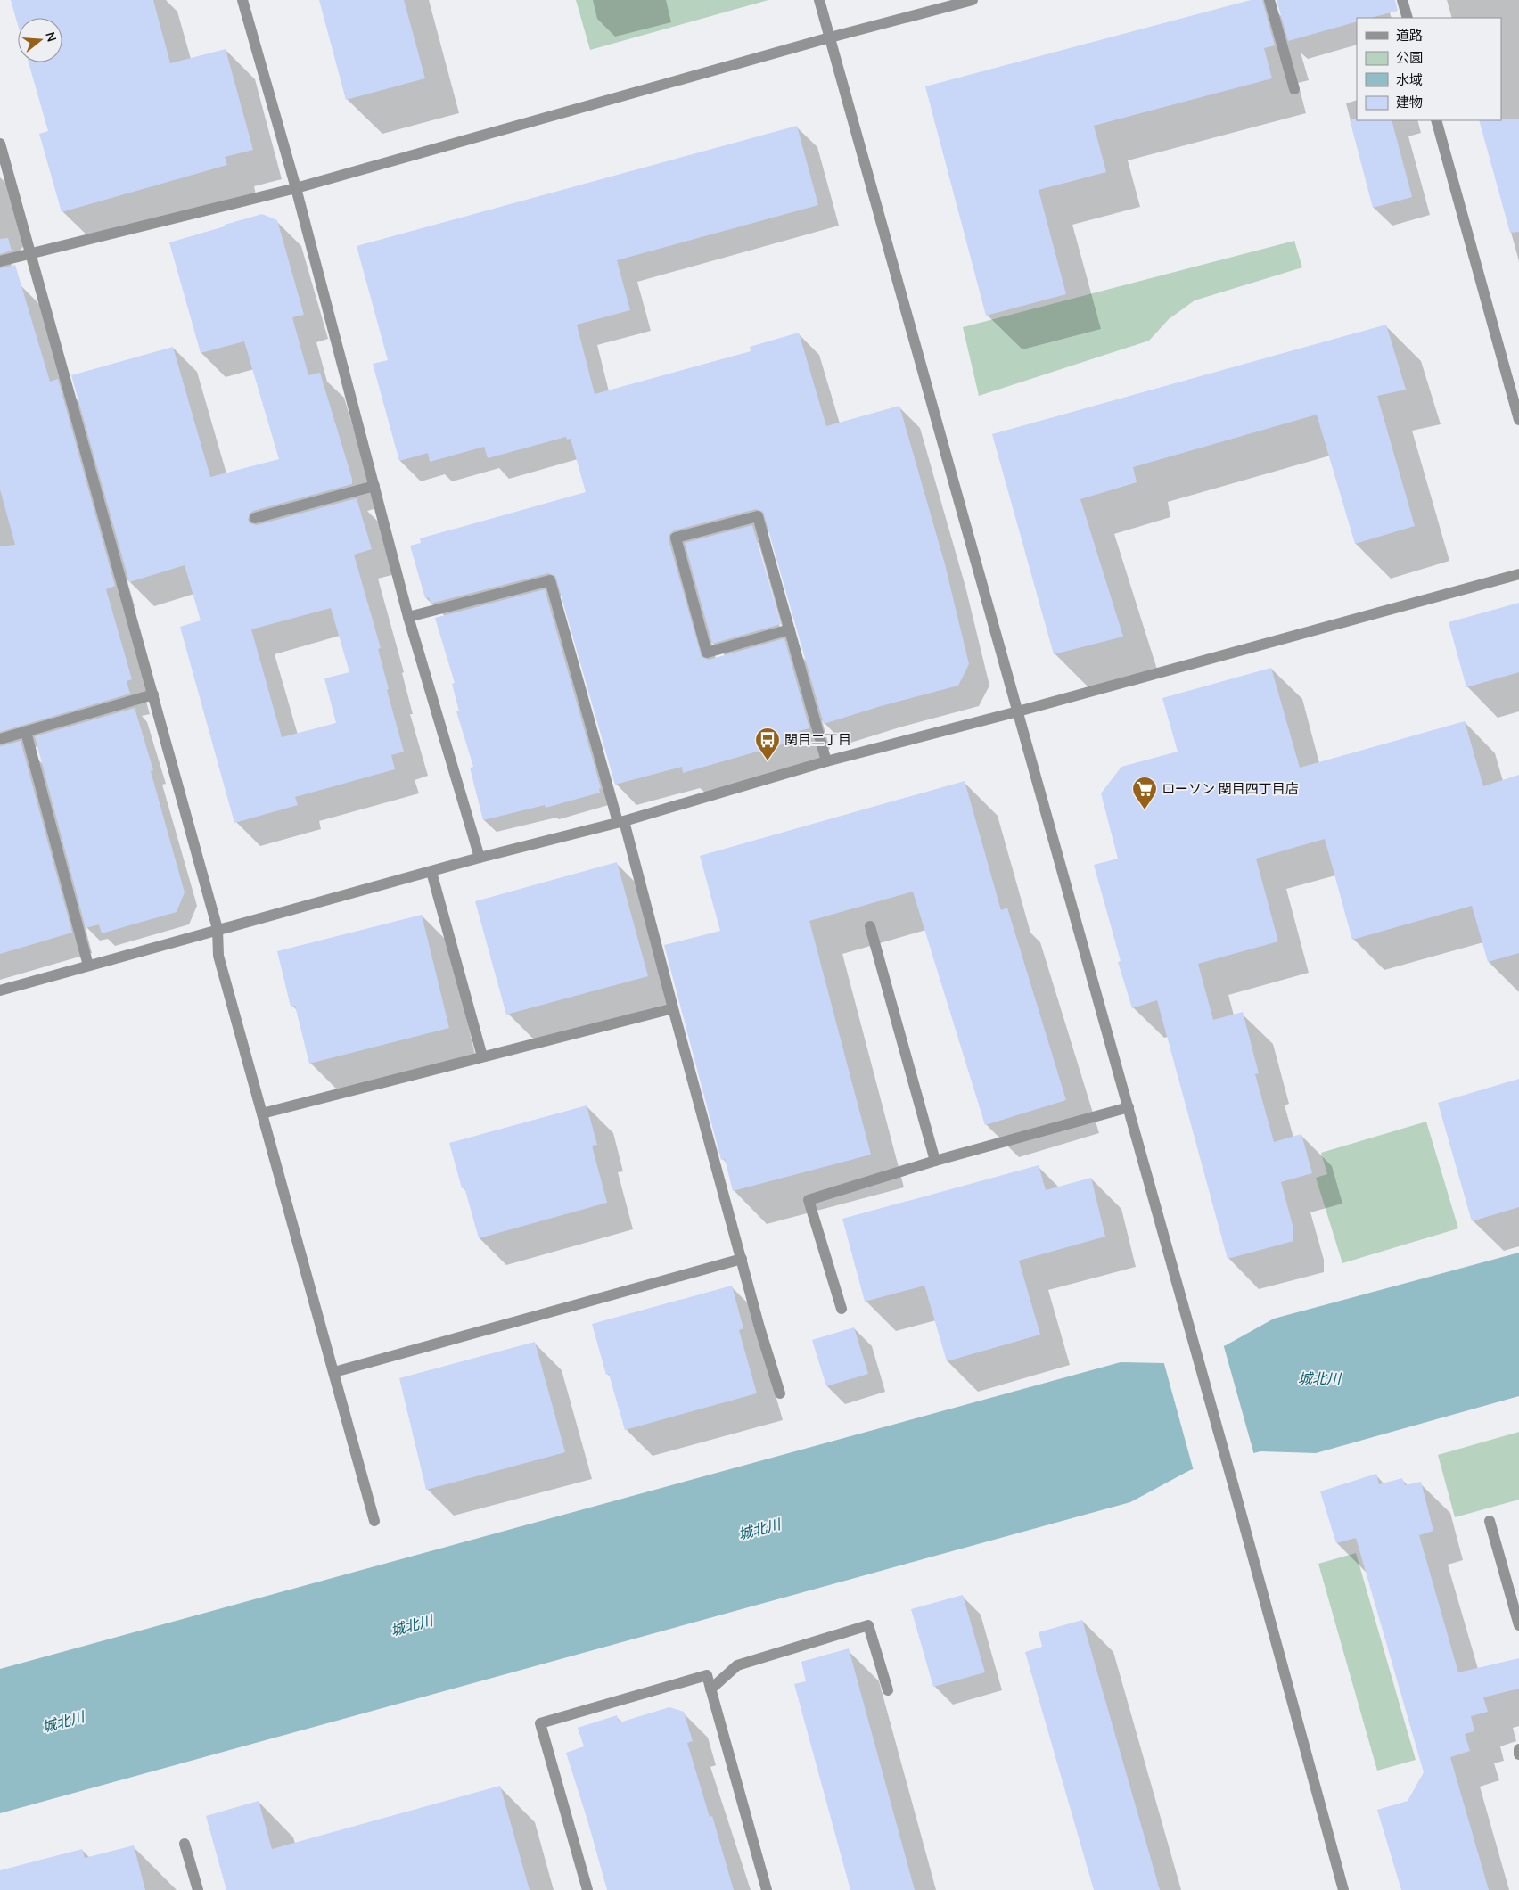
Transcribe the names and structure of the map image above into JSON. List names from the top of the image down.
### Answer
{
  "water": ["城北川"],
  "places": {
    "bus stop": ["関目二丁目"],
    "supermarket": ["ローソン 関目四丁目店"]
  },
  "legend": [
    "道路",
    "公園",
    "水域",
    "建物"
  ],
  "north": "right"
}
